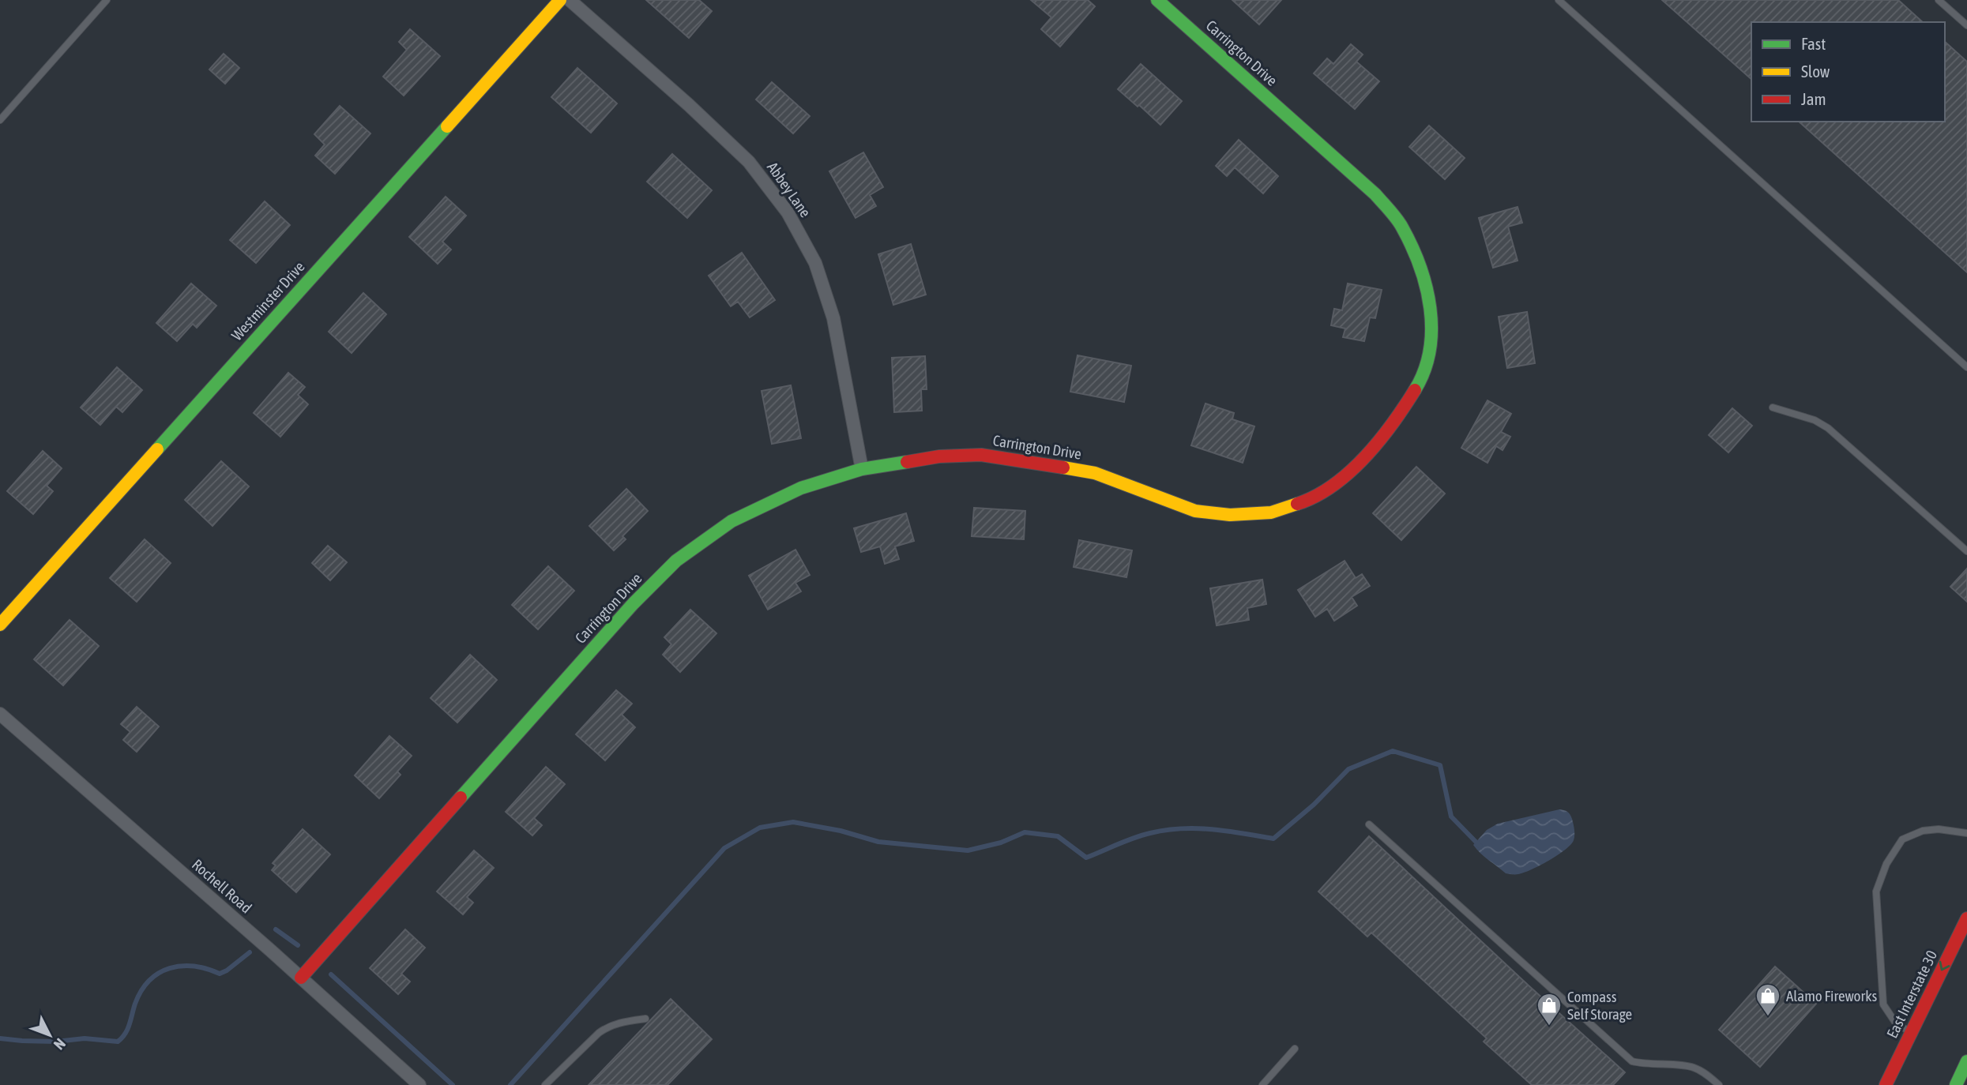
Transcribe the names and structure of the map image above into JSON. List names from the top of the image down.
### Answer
{
  "streets": {
    "main road": ["Carrington Drive", "Westminster Drive", "East Interstate 30"],
    "street": ["Abbey Lane", "Rochell Road"]
  },
  "crossings": [
    ["Carrington Drive", "Abbey Lane"],
    ["Carrington Drive", "Rochell Road"]
  ],
  "one_way": ["East Interstate 30"],
  "places": {
    "shop": ["Alamo Fireworks", "Compass Self Storage"]
  },
  "legend": ["Fast", "Slow", "Jam"],
  "north": "bottom right"
}
